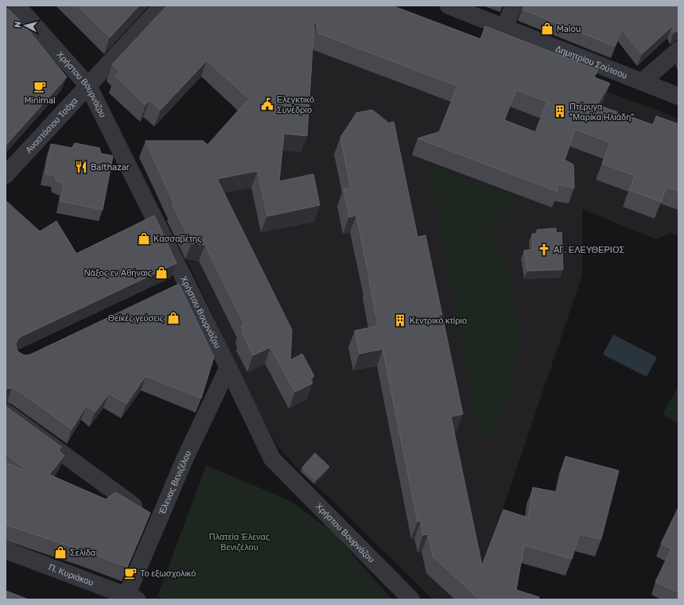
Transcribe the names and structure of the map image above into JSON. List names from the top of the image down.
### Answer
{
  "streets": {
    "street": [
      "Δημητρίου Σούτσου",
      "Χρήστου Βουρνάζου",
      "Αναστάσιου Τσόχα",
      "Έλενας Βενιζέλου",
      "Π. Κυριάκου"
    ]
  },
  "crossings": [
    ["Χρήστου Βουρνάζου", "Αναστάσιου Τσόχα"],
    ["Χρήστου Βουρνάζου", "Έλενας Βενιζέλου"],
    ["Έλενας Βενιζέλου", "Π. Κυριάκου"]
  ],
  "parks": ["Πλατεία Έλενας Βενιζέλου"],
  "places": {
    "shop": [
      "Malou",
      "Κασσαβέτης",
      "Νάξος εν Αθήναις",
      "Θεϊκές γεύσεις",
      "Σελίδα"
    ],
    "cafe": ["Minimal", "Το εξωσχολικό"],
    "public building": ["Ελεγκτικό Συνέδριο"],
    "building": ["Πτέρυγα \"Μαρίκα Ηλιάδη\"", "Κεντρικό κτίριο"],
    "restaurant": ["Balthazar"],
    "church": ["ΑΓ. ΕΛΕΥΘΕΡΙΟΣ"]
  },
  "north": "left"
}
